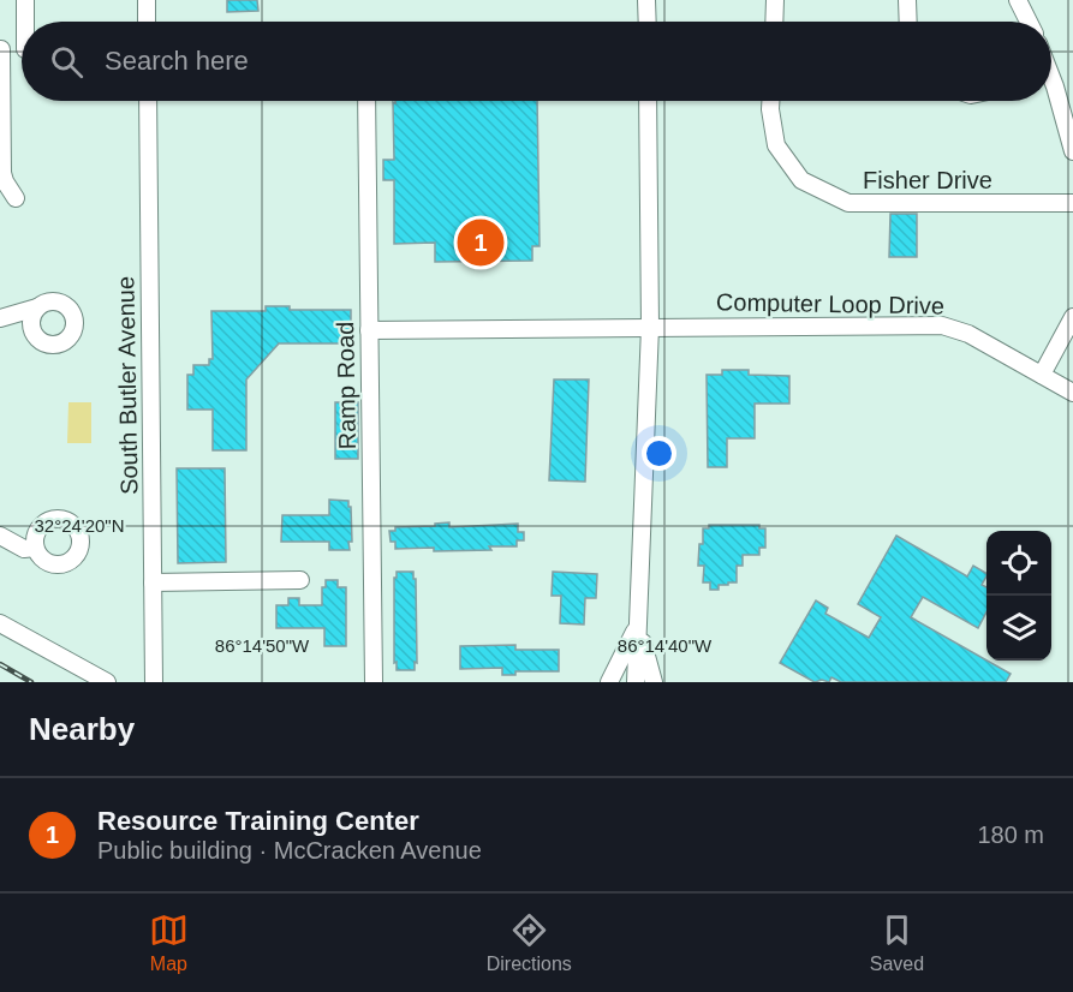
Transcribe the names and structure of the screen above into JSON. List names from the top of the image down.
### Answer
{
  "streets": {
    "street": [
      "Fisher Drive",
      "Computer Loop Drive",
      "South Butler Avenue",
      "Ramp Road"
    ]
  },
  "crossings": [
    ["Computer Loop Drive", "Ramp Road"]
  ],
  "page": {
    "search": "Search here",
    "pins": "1",
    "heading": "Nearby",
    "list": [
      {
        "mark": "1",
        "name": "Resource Training Center",
        "note": "Public building · McCracken Avenue",
        "value": "180 m"
      }
    ],
    "nav": ["Map", "Directions", "Saved"]
  },
  "coordinates": ["32°24'20\"N", "86°14'50\"W", "86°14'40\"W"]
}
